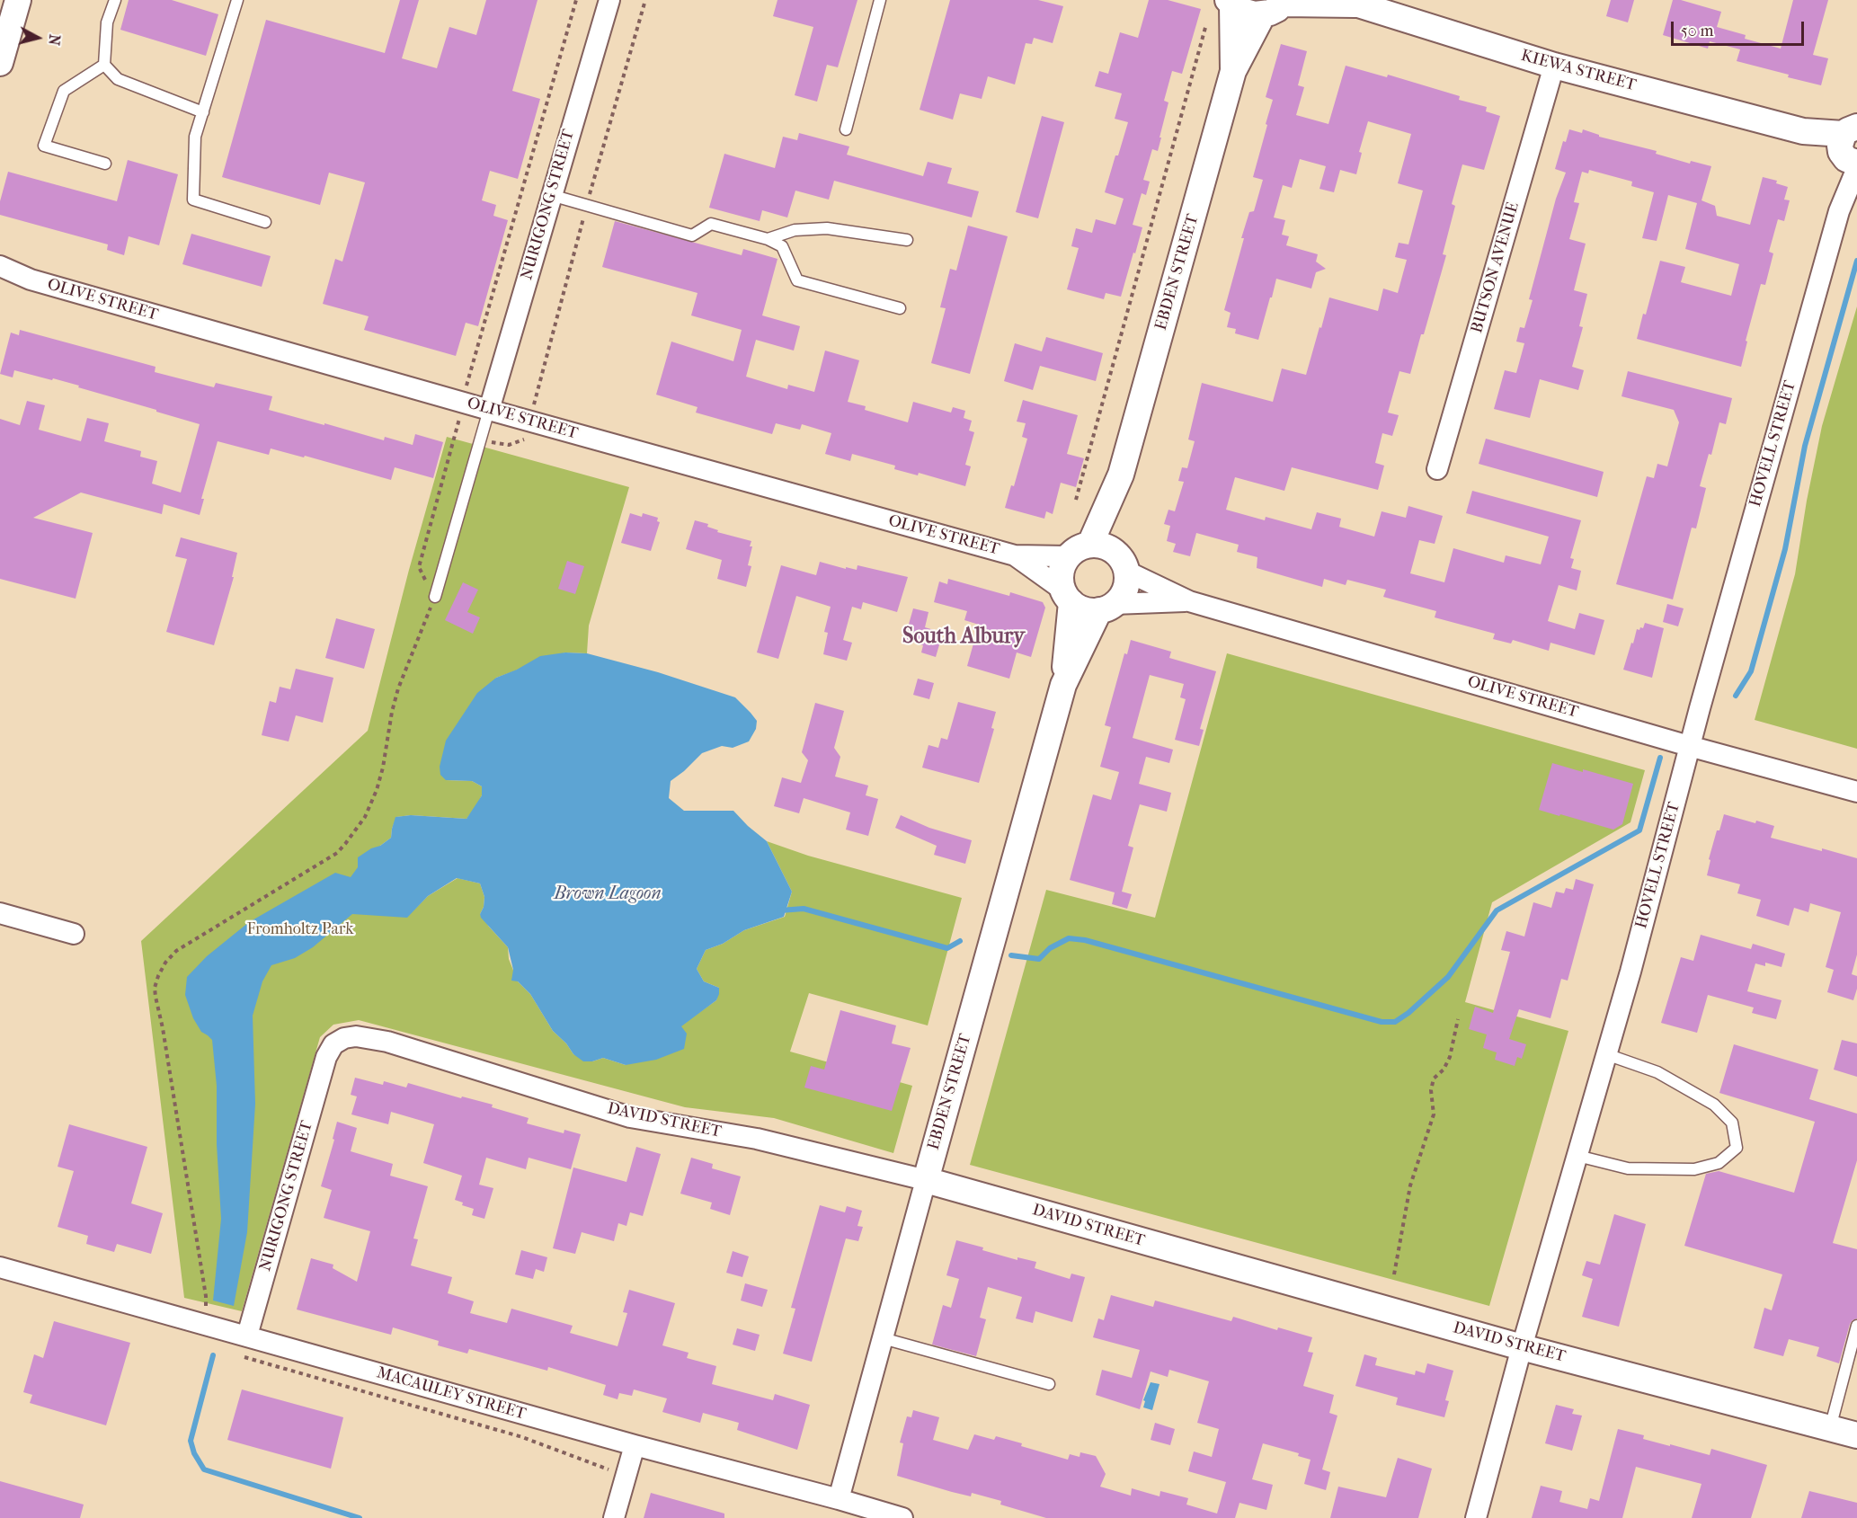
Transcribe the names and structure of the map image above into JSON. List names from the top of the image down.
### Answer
{
  "streets": {
    "street": [
      "KIEWA STREET",
      "NURIGONG STREET",
      "BUTSON AVENUE",
      "EBDEN STREET",
      "OLIVE STREET",
      "HOVELL STREET",
      "DAVID STREET",
      "MACAULEY STREET"
    ]
  },
  "crossings": [
    ["KIEWA STREET", "BUTSON AVENUE"],
    ["KIEWA STREET", "EBDEN STREET"],
    ["KIEWA STREET", "HOVELL STREET"],
    ["NURIGONG STREET", "OLIVE STREET"],
    ["NURIGONG STREET", "DAVID STREET"],
    ["NURIGONG STREET", "MACAULEY STREET"],
    ["EBDEN STREET", "OLIVE STREET"],
    ["EBDEN STREET", "DAVID STREET"],
    ["EBDEN STREET", "MACAULEY STREET"],
    ["OLIVE STREET", "HOVELL STREET"],
    ["HOVELL STREET", "DAVID STREET"]
  ],
  "districts": ["South Albury"],
  "water": ["Brown Lagoon"],
  "parks": ["Fromholtz Park"],
  "scale_bar": "50 m",
  "north": "right"
}
